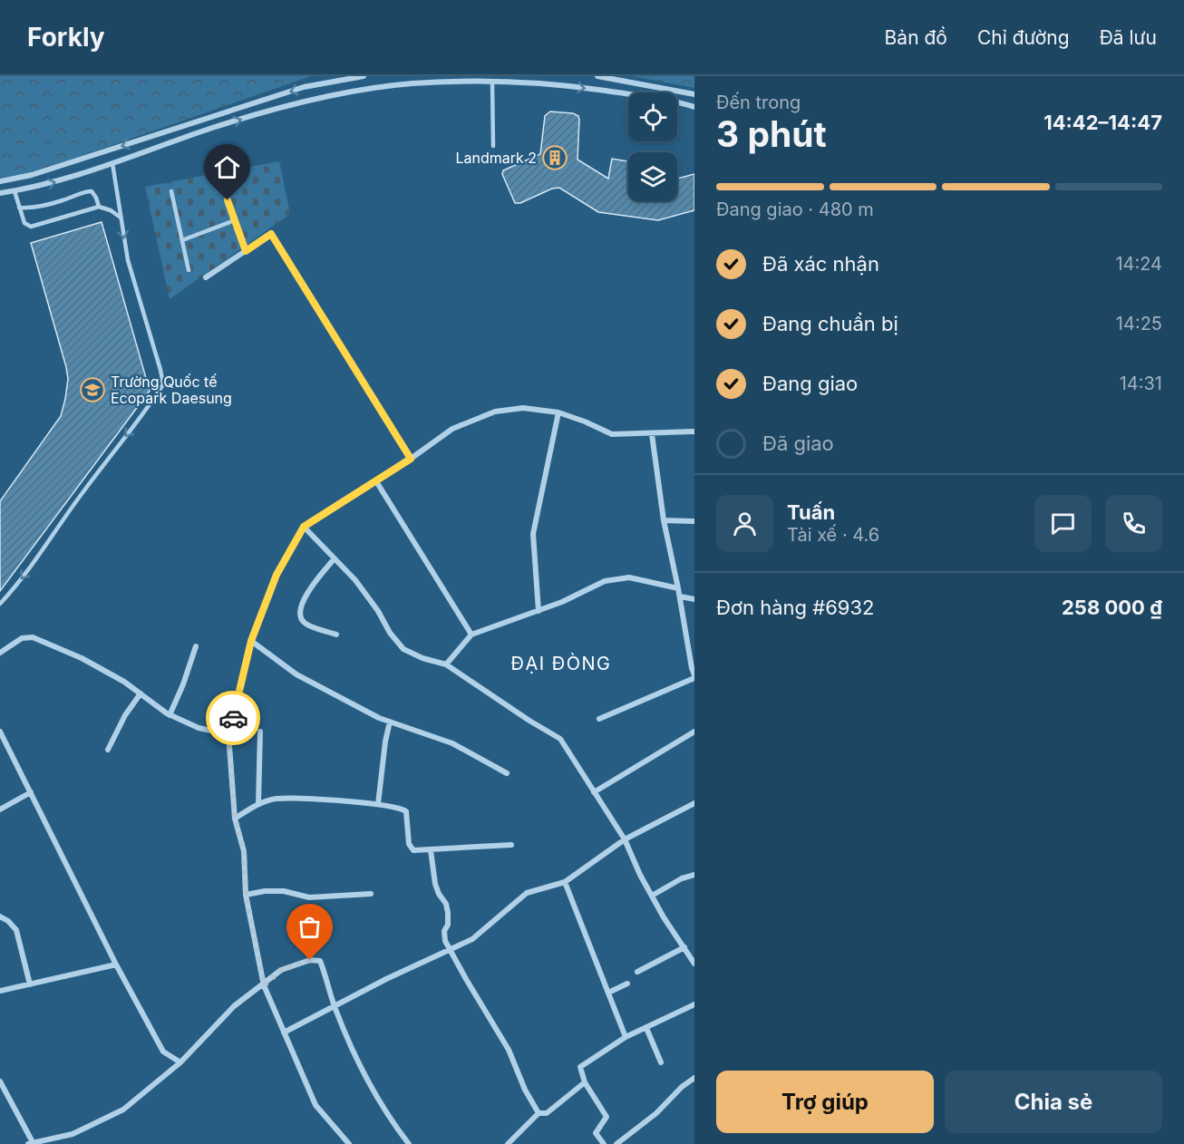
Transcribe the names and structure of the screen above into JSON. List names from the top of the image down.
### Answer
{
  "districts": ["ĐẠI ĐÒNG"],
  "places": {
    "building": ["Landmark 2"],
    "school or university": ["Trường Quốc tế Ecopark Daesung"]
  },
  "page": {
    "header": "Forkly",
    "nav": ["Bản đồ", "Chỉ đường", "Đã lưu"],
    "heading": ["3 phút", "Đến trong", "14:42–14:47"],
    "panel": [
      "Tuấn",
      "Tài xế · 4.6",
      "Đơn hàng #6932",
      "258 000 ₫"
    ],
    "bar": "Đang giao · 480 m",
    "list": [
      ["Đã xác nhận", "14:24"],
      ["Đang chuẩn bị", "14:25"],
      ["Đang giao", "14:31"],
      "Đã giao"
    ],
    "buttons": ["Trợ giúp", "Chia sẻ"]
  }
}
